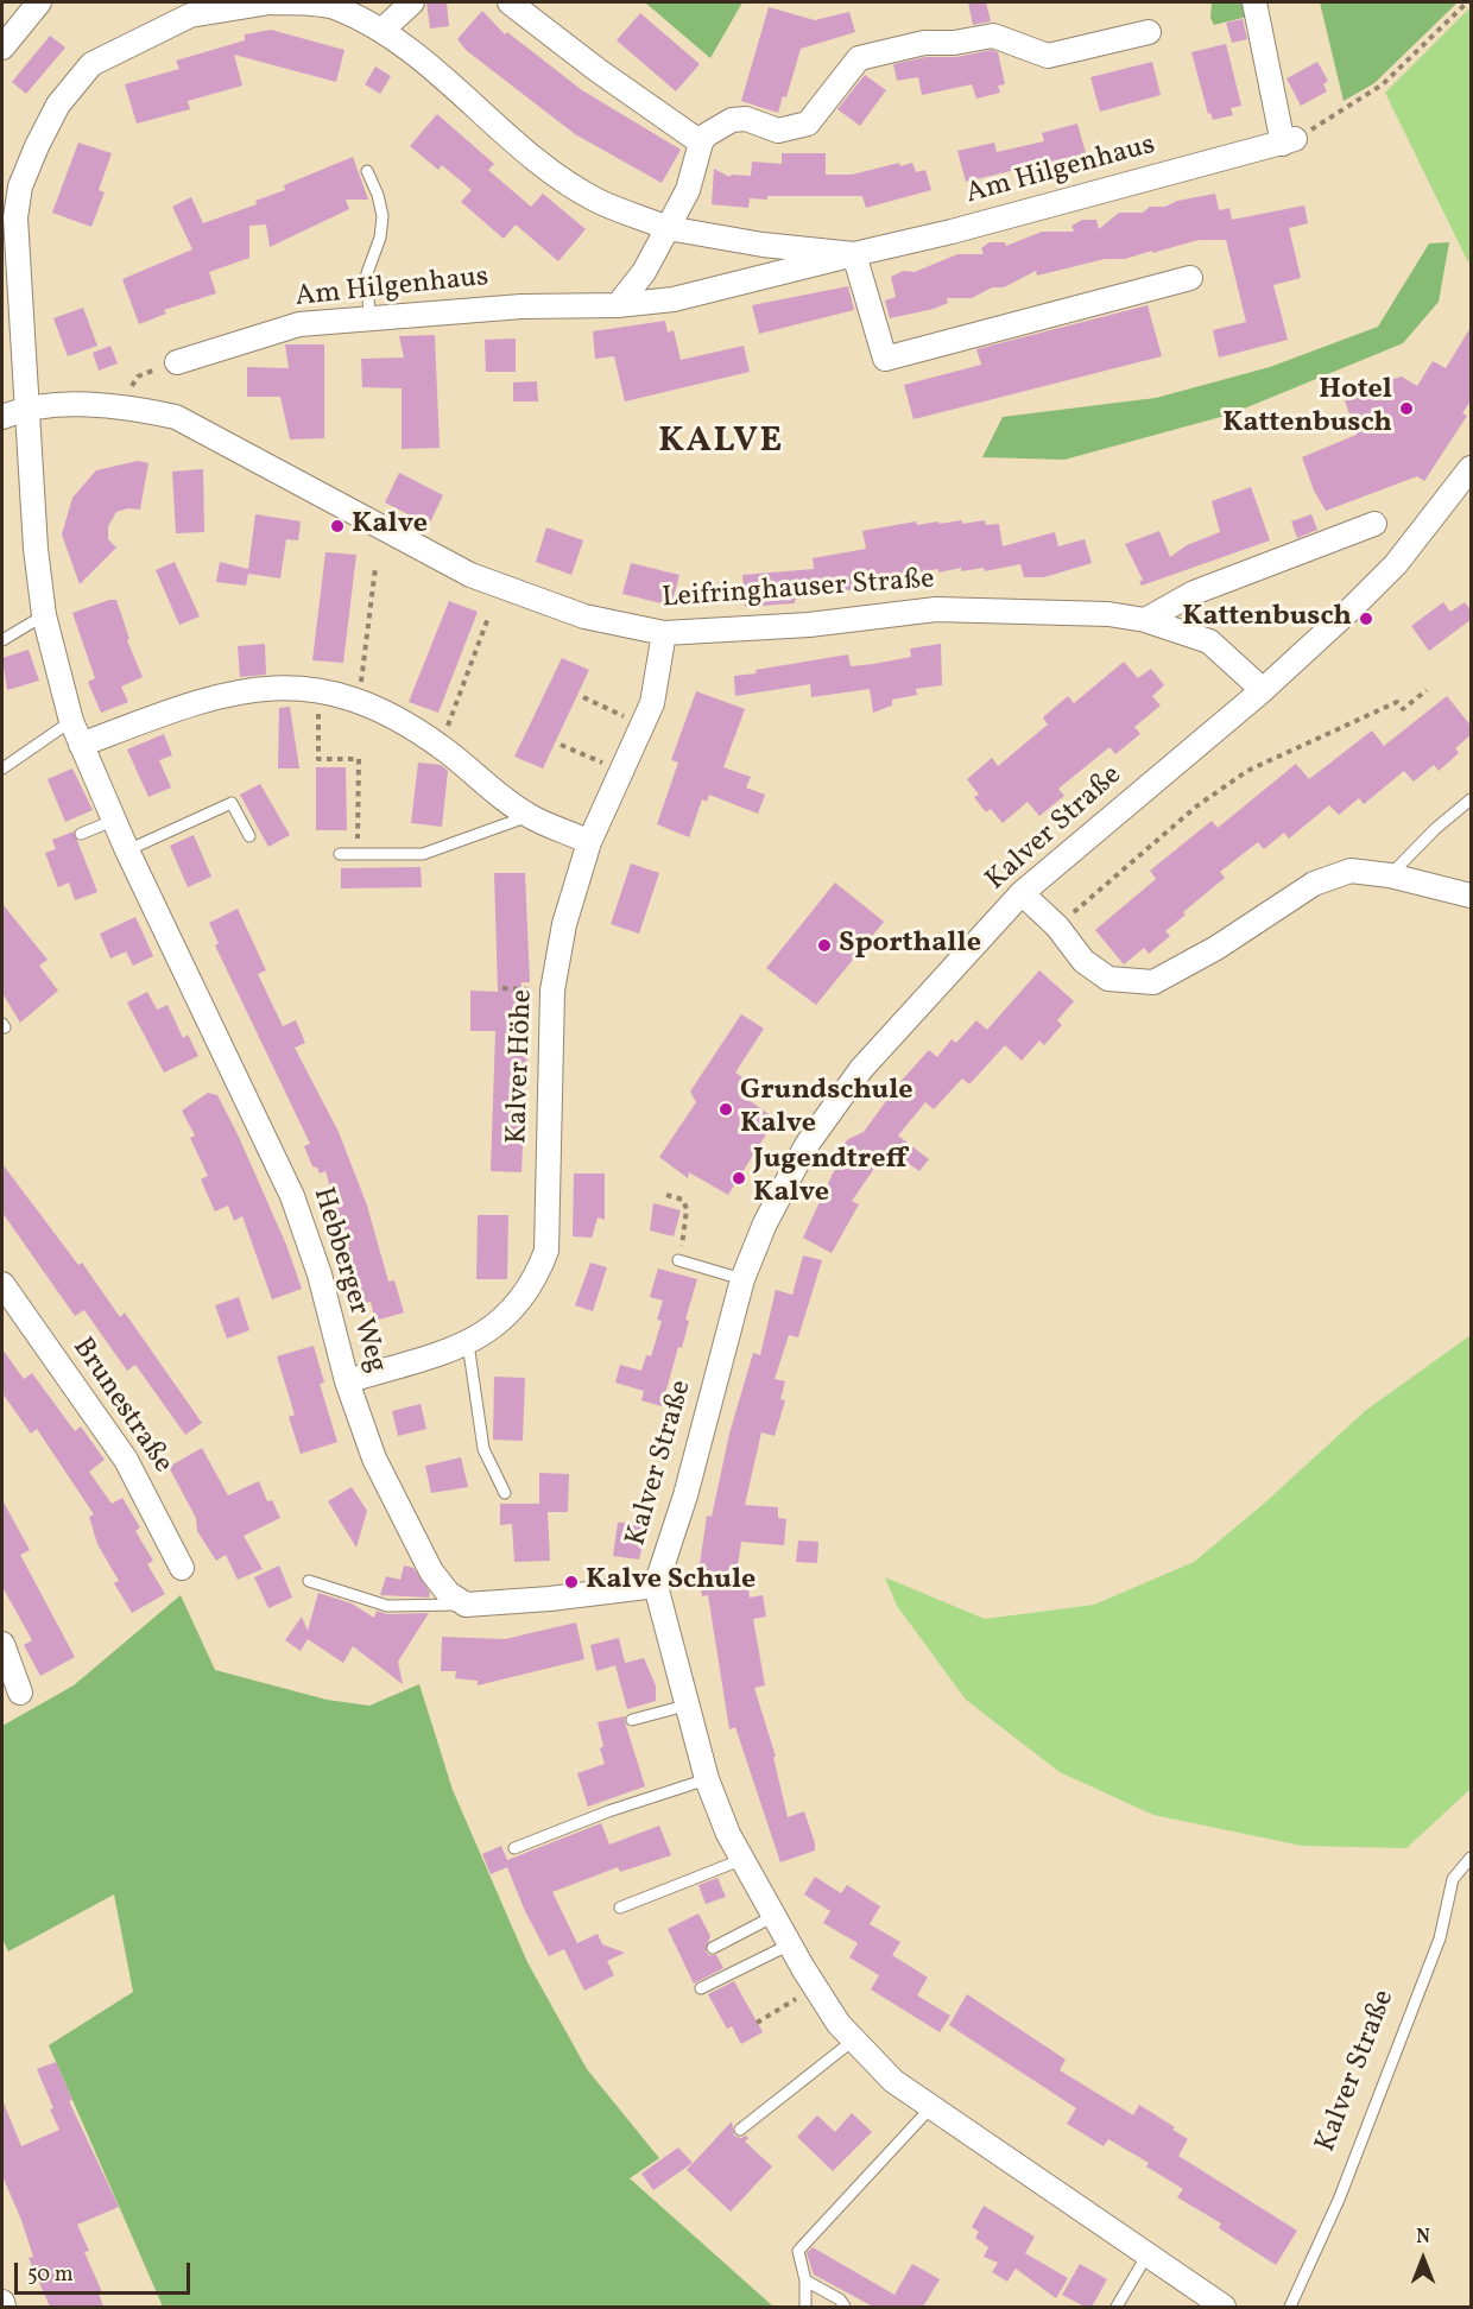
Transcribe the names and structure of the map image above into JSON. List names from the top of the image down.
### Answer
{
  "streets": {
    "street": [
      "Am Hilgenhaus",
      "Leifringhauser Straße",
      "Kalver Straße",
      "Kalver Höhe",
      "Hebberger Weg",
      "Brunestraße"
    ]
  },
  "crossings": [
    ["Am Hilgenhaus", "Leifringhauser Straße"],
    ["Am Hilgenhaus", "Hebberger Weg"],
    ["Leifringhauser Straße", "Kalver Straße"],
    ["Leifringhauser Straße", "Kalver Höhe"],
    ["Leifringhauser Straße", "Hebberger Weg"],
    ["Kalver Höhe", "Hebberger Weg"]
  ],
  "districts": ["KALVE"],
  "places": [
    "Hotel Kattenbusch",
    "Kalve",
    "Kattenbusch",
    "Sporthalle",
    "Grundschule Kalve",
    "Jugendtreff Kalve",
    "Kalve Schule"
  ],
  "scale_bar": "50 m",
  "north": "top"
}
